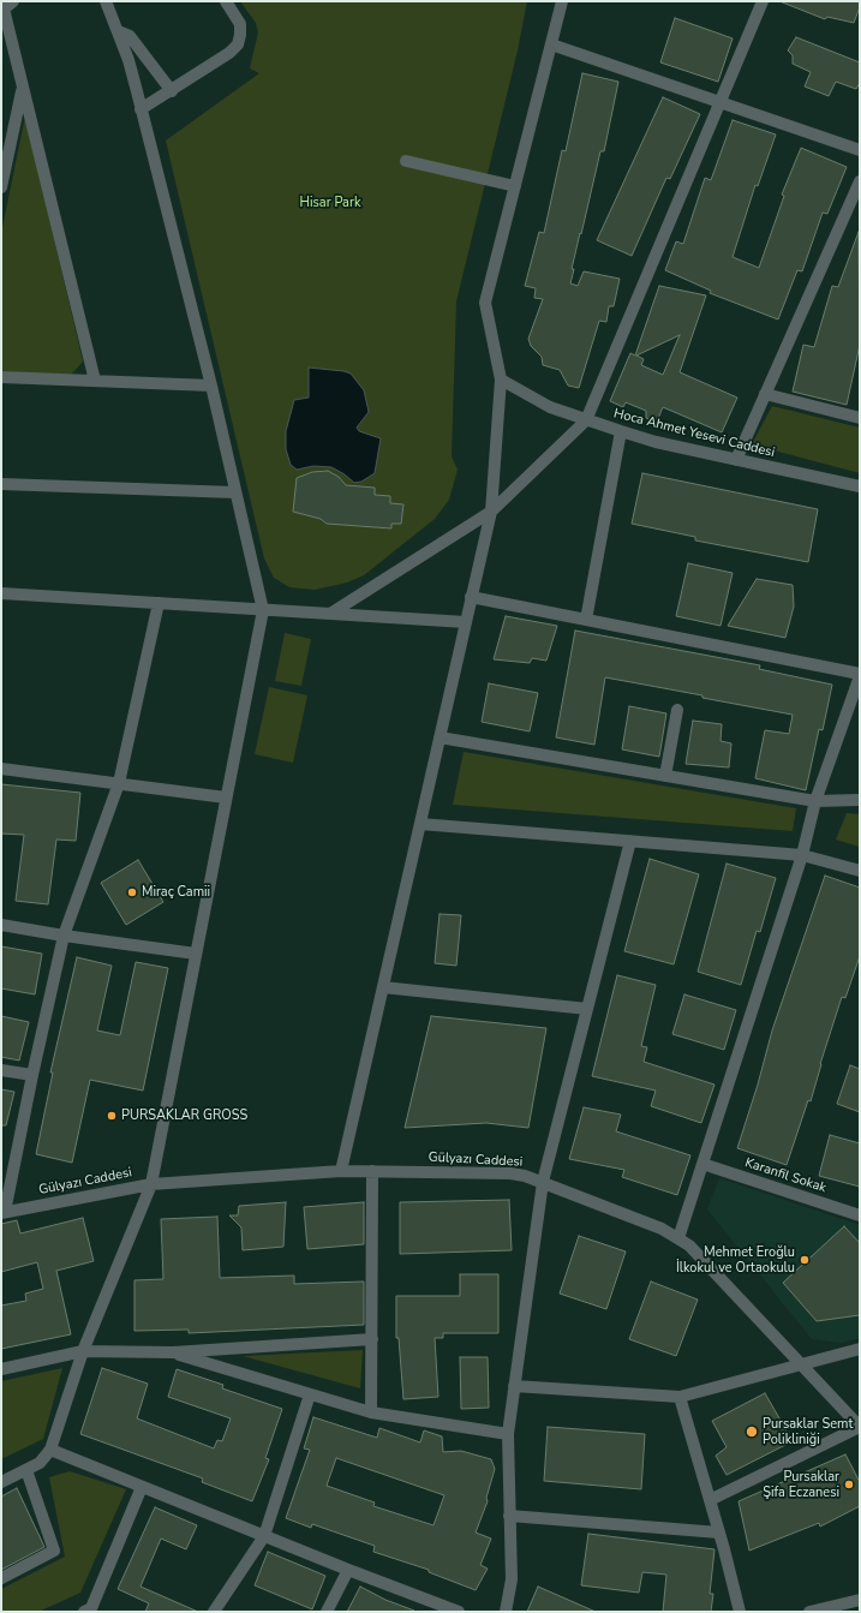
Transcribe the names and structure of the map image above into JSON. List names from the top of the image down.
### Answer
{
  "streets": {
    "street": ["Hoca Ahmet Yesevi Caddesi", "Gülyazı Caddesi", "Karanfil Sokak"]
  },
  "parks": ["Hisar Park"],
  "places": [
    "Miraç Camii",
    "PURSAKLAR GROSS",
    "Mehmet Eroğlu İlkokul ve Ortaokulu",
    "Pursaklar Semt Polikliniği",
    "Pursaklar Şifa Eczanesi"
  ]
}
